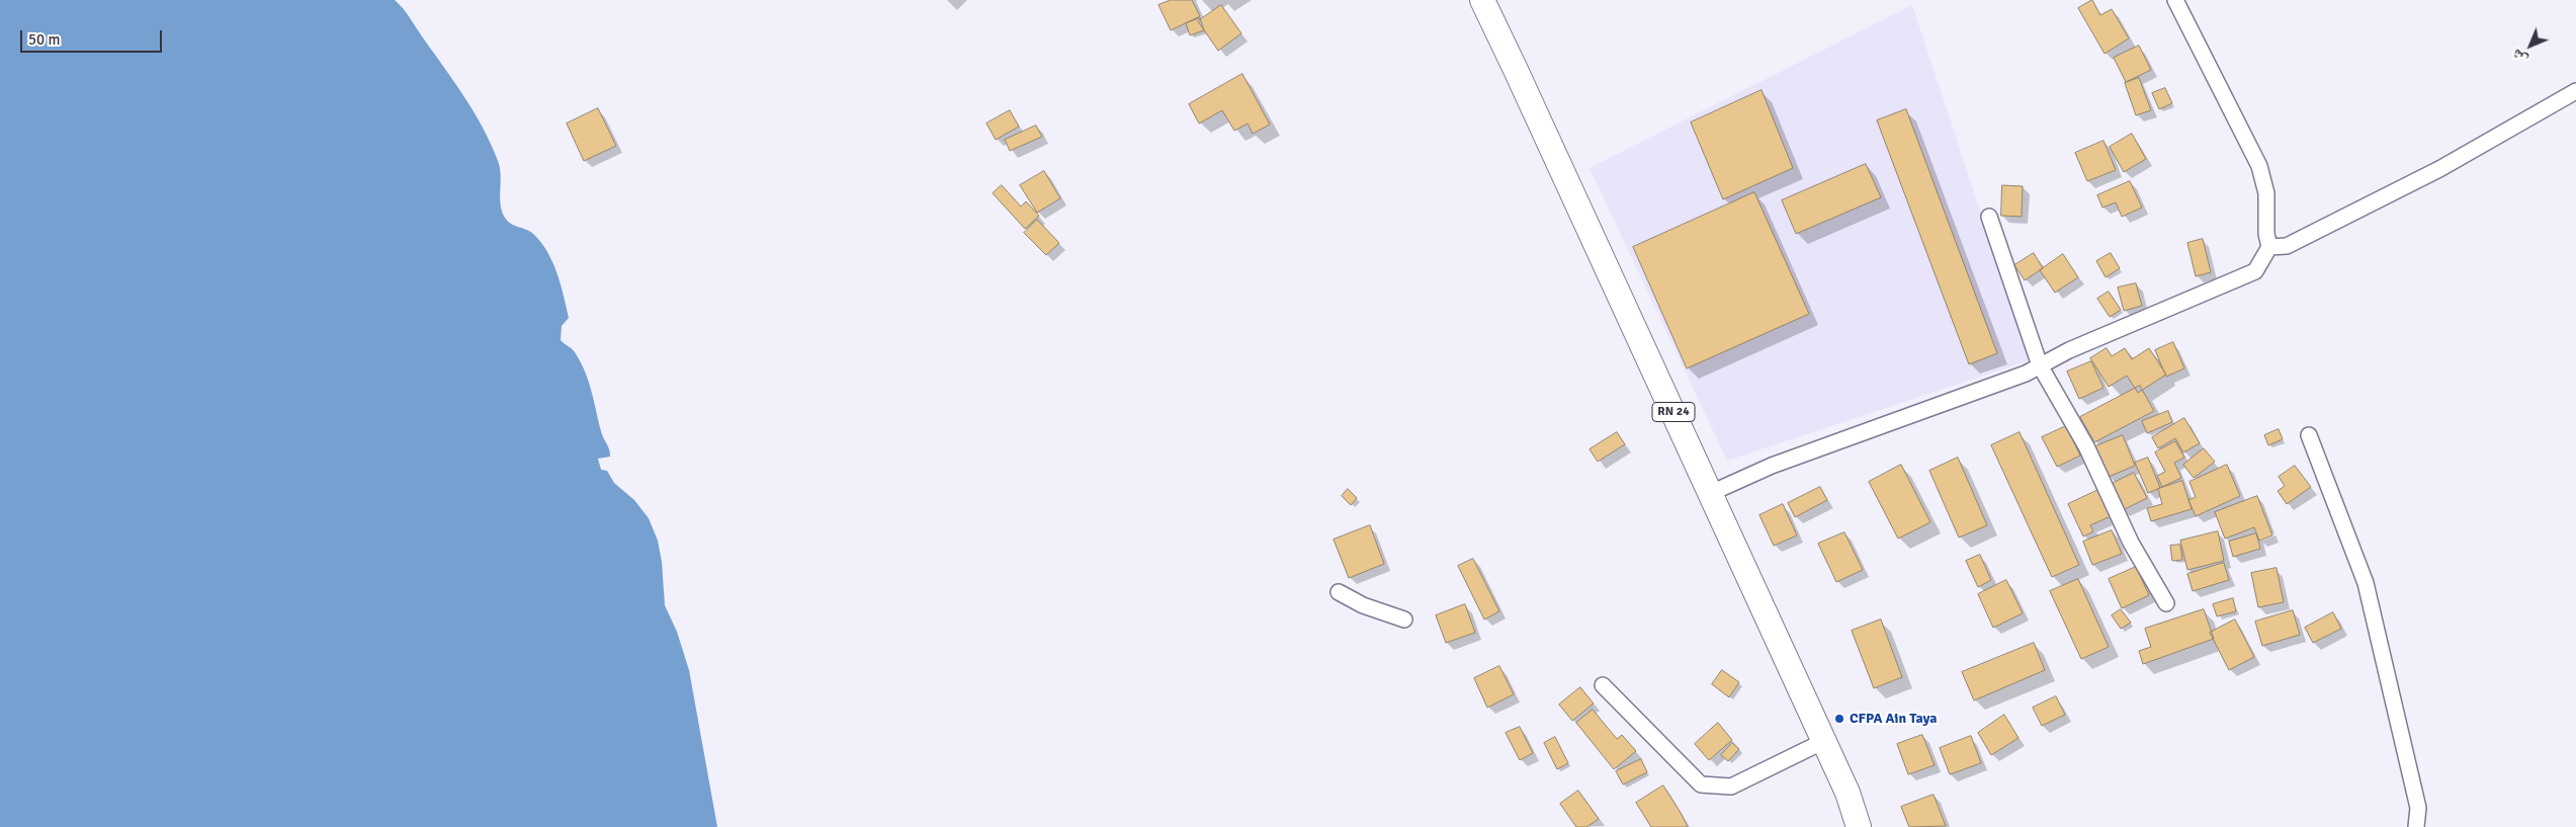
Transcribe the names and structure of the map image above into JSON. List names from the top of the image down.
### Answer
{
  "streets": {
    "main road": ["RN 24"]
  },
  "places": ["CFPA Ain Taya"],
  "scale_bar": "50 m",
  "north": "bottom left"
}
